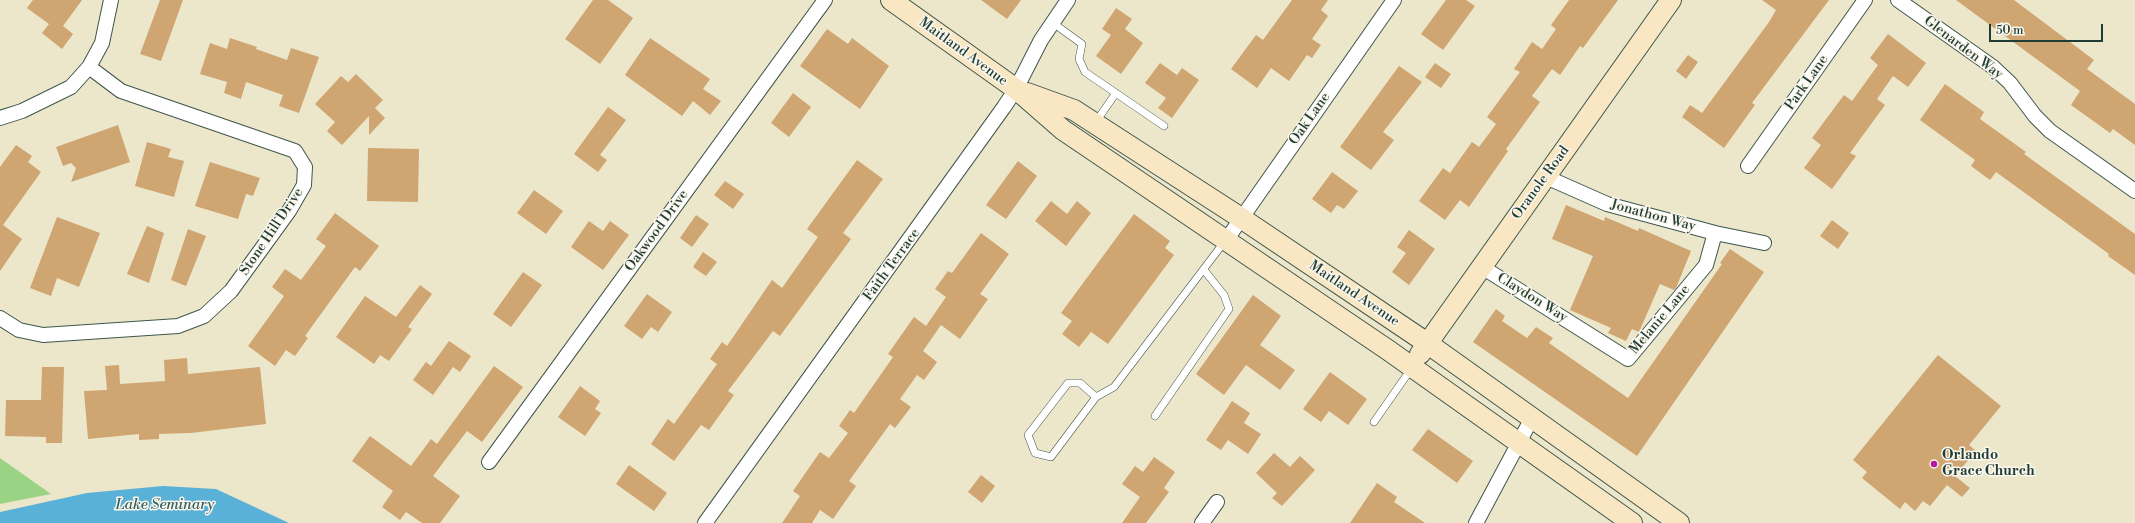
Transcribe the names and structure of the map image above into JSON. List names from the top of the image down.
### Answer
{
  "streets": {
    "main road": ["Maitland Avenue", "Oranole Road"],
    "street": [
      "Glenarden Way",
      "Park Lane",
      "Oak Lane",
      "Jonathon Way",
      "Oakwood Drive",
      "Stone Hill Drive",
      "Faith Terrace",
      "Claydon Way",
      "Melanie Lane"
    ]
  },
  "crossings": [
    ["Maitland Avenue", "Oak Lane"],
    ["Maitland Avenue", "Oranole Road"],
    ["Maitland Avenue", "Faith Terrace"],
    ["Oranole Road", "Jonathon Way"],
    ["Oranole Road", "Claydon Way"],
    ["Jonathon Way", "Melanie Lane"],
    ["Claydon Way", "Melanie Lane"]
  ],
  "water": ["Lake Seminary"],
  "places": ["Orlando Grace Church"],
  "scale_bar": "50 m"
}
